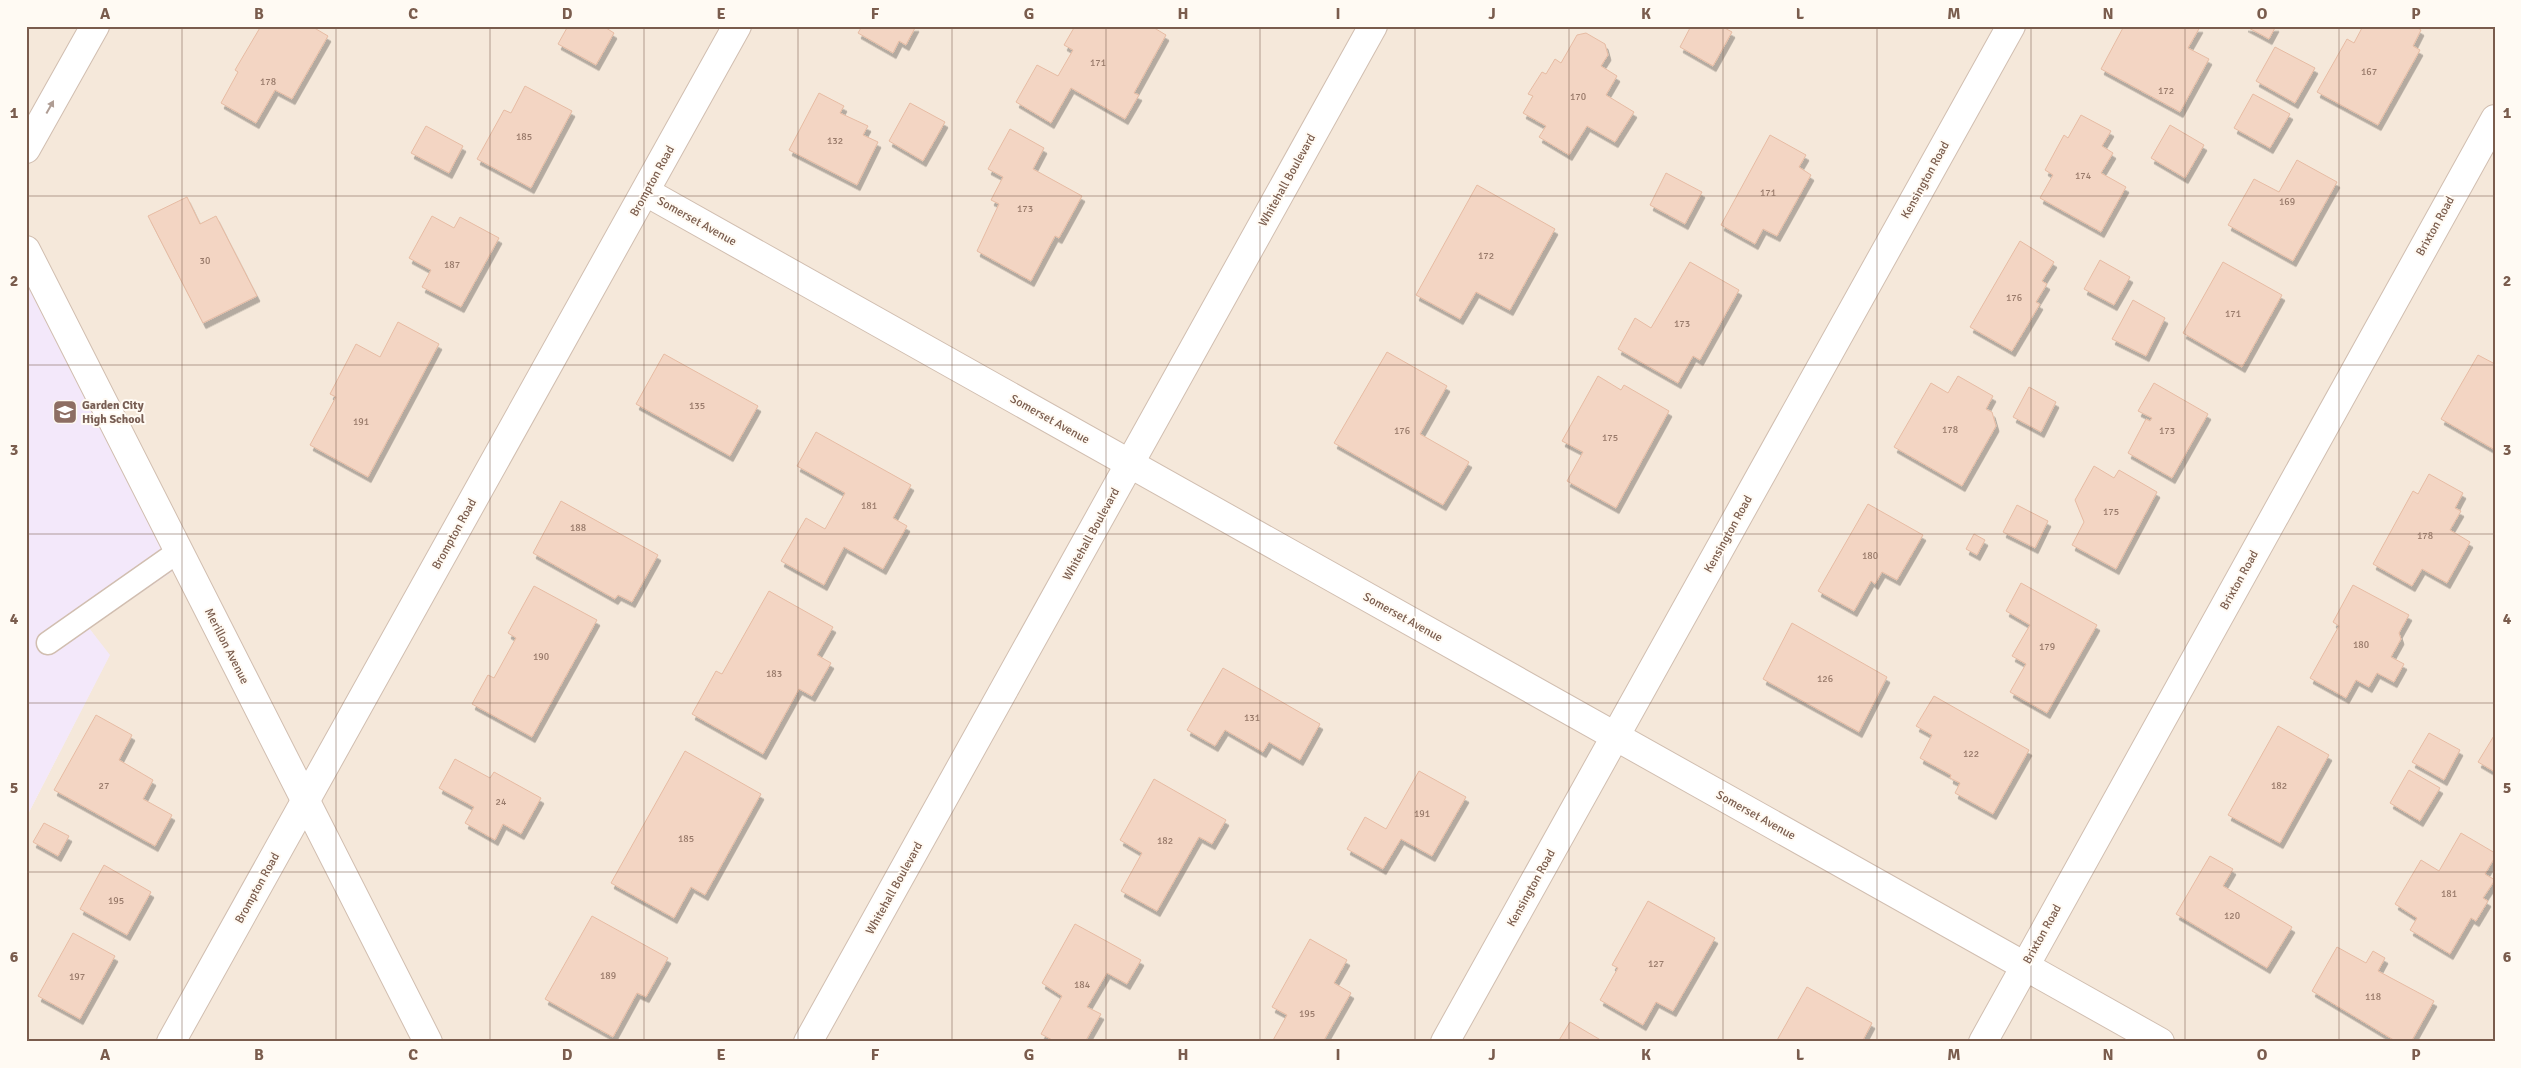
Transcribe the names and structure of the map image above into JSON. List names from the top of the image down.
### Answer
{
  "streets": {
    "street": [
      "Whitehall Boulevard",
      "Kensington Road",
      "Brompton Road",
      "Somerset Avenue",
      "Brixton Road",
      "Merillon Avenue"
    ]
  },
  "crossings": [
    ["Whitehall Boulevard", "Somerset Avenue"],
    ["Kensington Road", "Somerset Avenue"],
    ["Brompton Road", "Somerset Avenue"],
    ["Brompton Road", "Merillon Avenue"],
    ["Somerset Avenue", "Brixton Road"]
  ],
  "places": {
    "school or university": ["Garden City High School"]
  },
  "house_numbers": [
    "171",
    "167",
    "178",
    "172",
    "170",
    "185",
    "132",
    "174",
    "171",
    "169",
    "173",
    "172",
    "30",
    "187",
    "176",
    "171",
    "173",
    "135",
    "191",
    "178",
    "176",
    "173",
    "175",
    "181",
    "175",
    "188",
    "178",
    "180",
    "180",
    "179",
    "190",
    "183",
    "126",
    "131",
    "122",
    "27",
    "182",
    "24",
    "191",
    "185",
    "182",
    "181",
    "195",
    "120",
    "127",
    "189",
    "197",
    "184",
    "118",
    "195"
  ],
  "grid": {
    "columns": [
      "A",
      "B",
      "C",
      "D",
      "E",
      "F",
      "G",
      "H",
      "I",
      "J",
      "K",
      "L",
      "M",
      "N",
      "O",
      "P"
    ],
    "rows": [
      "1",
      "2",
      "3",
      "4",
      "5",
      "6"
    ]
  }
}
